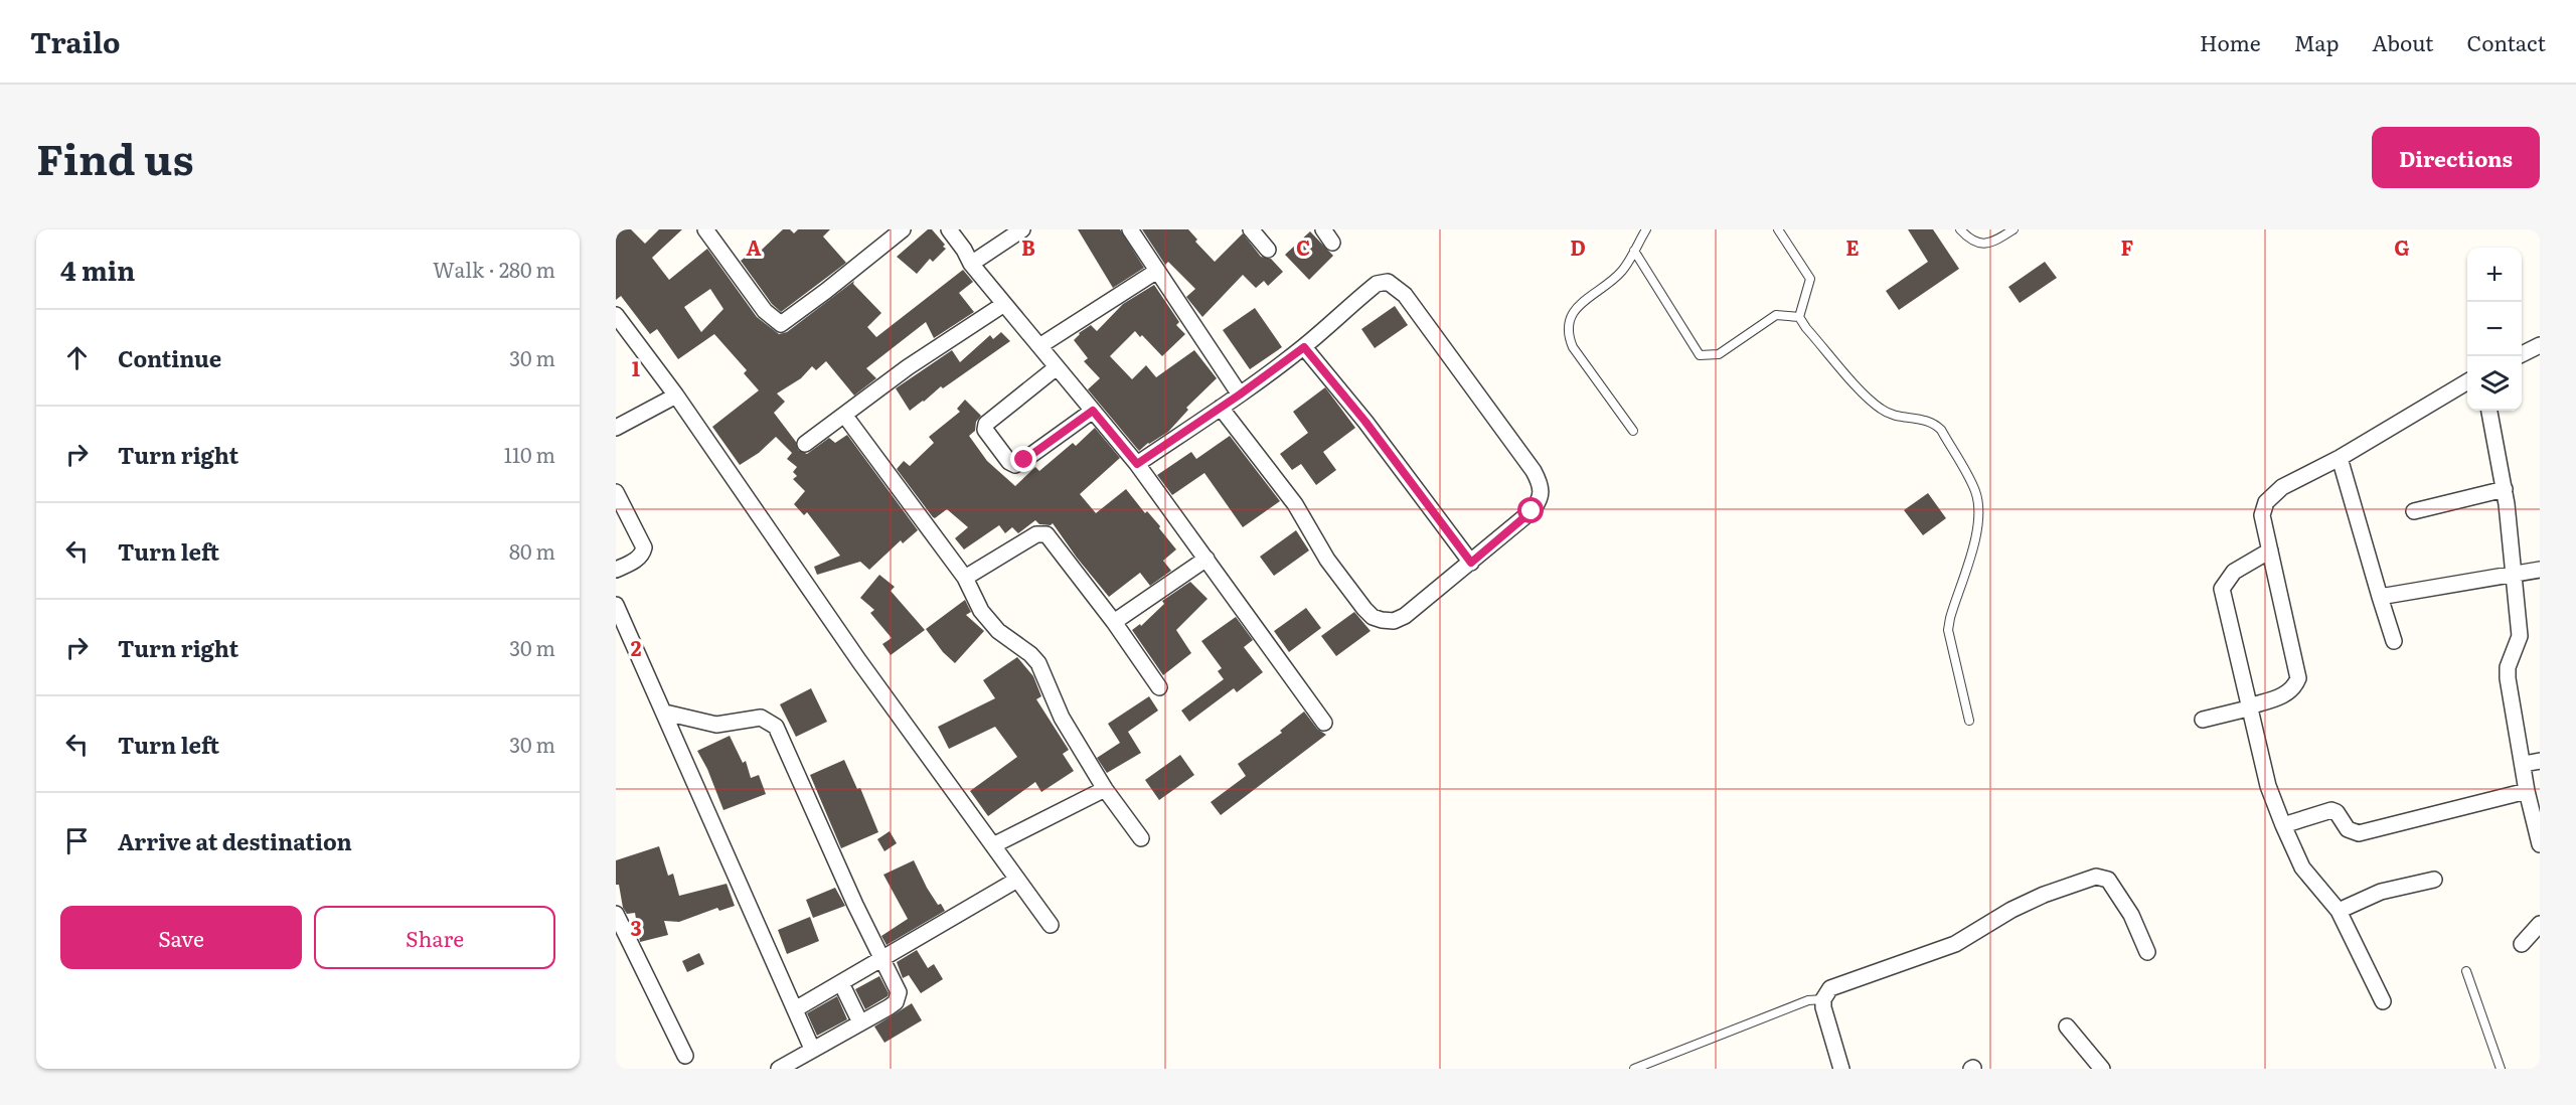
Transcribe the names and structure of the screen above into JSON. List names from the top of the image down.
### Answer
{
  "page": {
    "header": "Trailo",
    "nav": [
      "Home",
      "Map",
      "About",
      "Contact"
    ],
    "title": "Find us",
    "buttons": [
      "Directions",
      ["Save", "Share"]
    ],
    "heading": ["4 min", "Walk · 280 m"],
    "map_buttons": ["+", "−"],
    "list": [
      ["Continue", "30 m"],
      ["Turn right", "110 m"],
      ["Turn left", "80 m"],
      ["Turn right", "30 m"],
      ["Turn left", "30 m"],
      "Arrive at destination"
    ]
  },
  "grid": {
    "columns": [
      "A",
      "B",
      "C",
      "D",
      "E",
      "F",
      "G"
    ],
    "rows": ["1", "2", "3"]
  }
}
